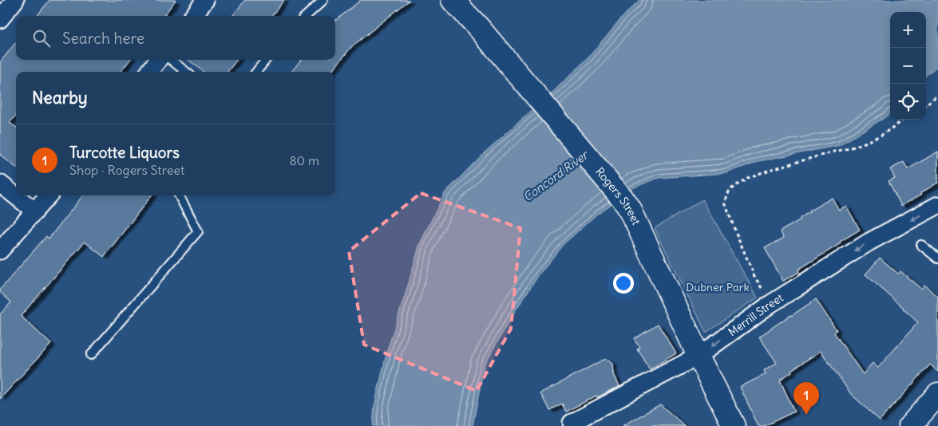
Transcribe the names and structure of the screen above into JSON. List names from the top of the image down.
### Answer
{
  "streets": {
    "street": ["Rogers Street", "Merrill Street"]
  },
  "crossings": [
    ["Rogers Street", "Merrill Street"]
  ],
  "one_way": ["Merrill Street"],
  "water": ["Concord River"],
  "parks": ["Dubner Park"],
  "page": {
    "map_buttons": ["+", "−"],
    "search": "Search here",
    "heading": "Nearby",
    "list": [
      {
        "mark": "1",
        "name": "Turcotte Liquors",
        "note": "Shop · Rogers Street",
        "value": "80 m"
      }
    ],
    "pins": "1"
  }
}
